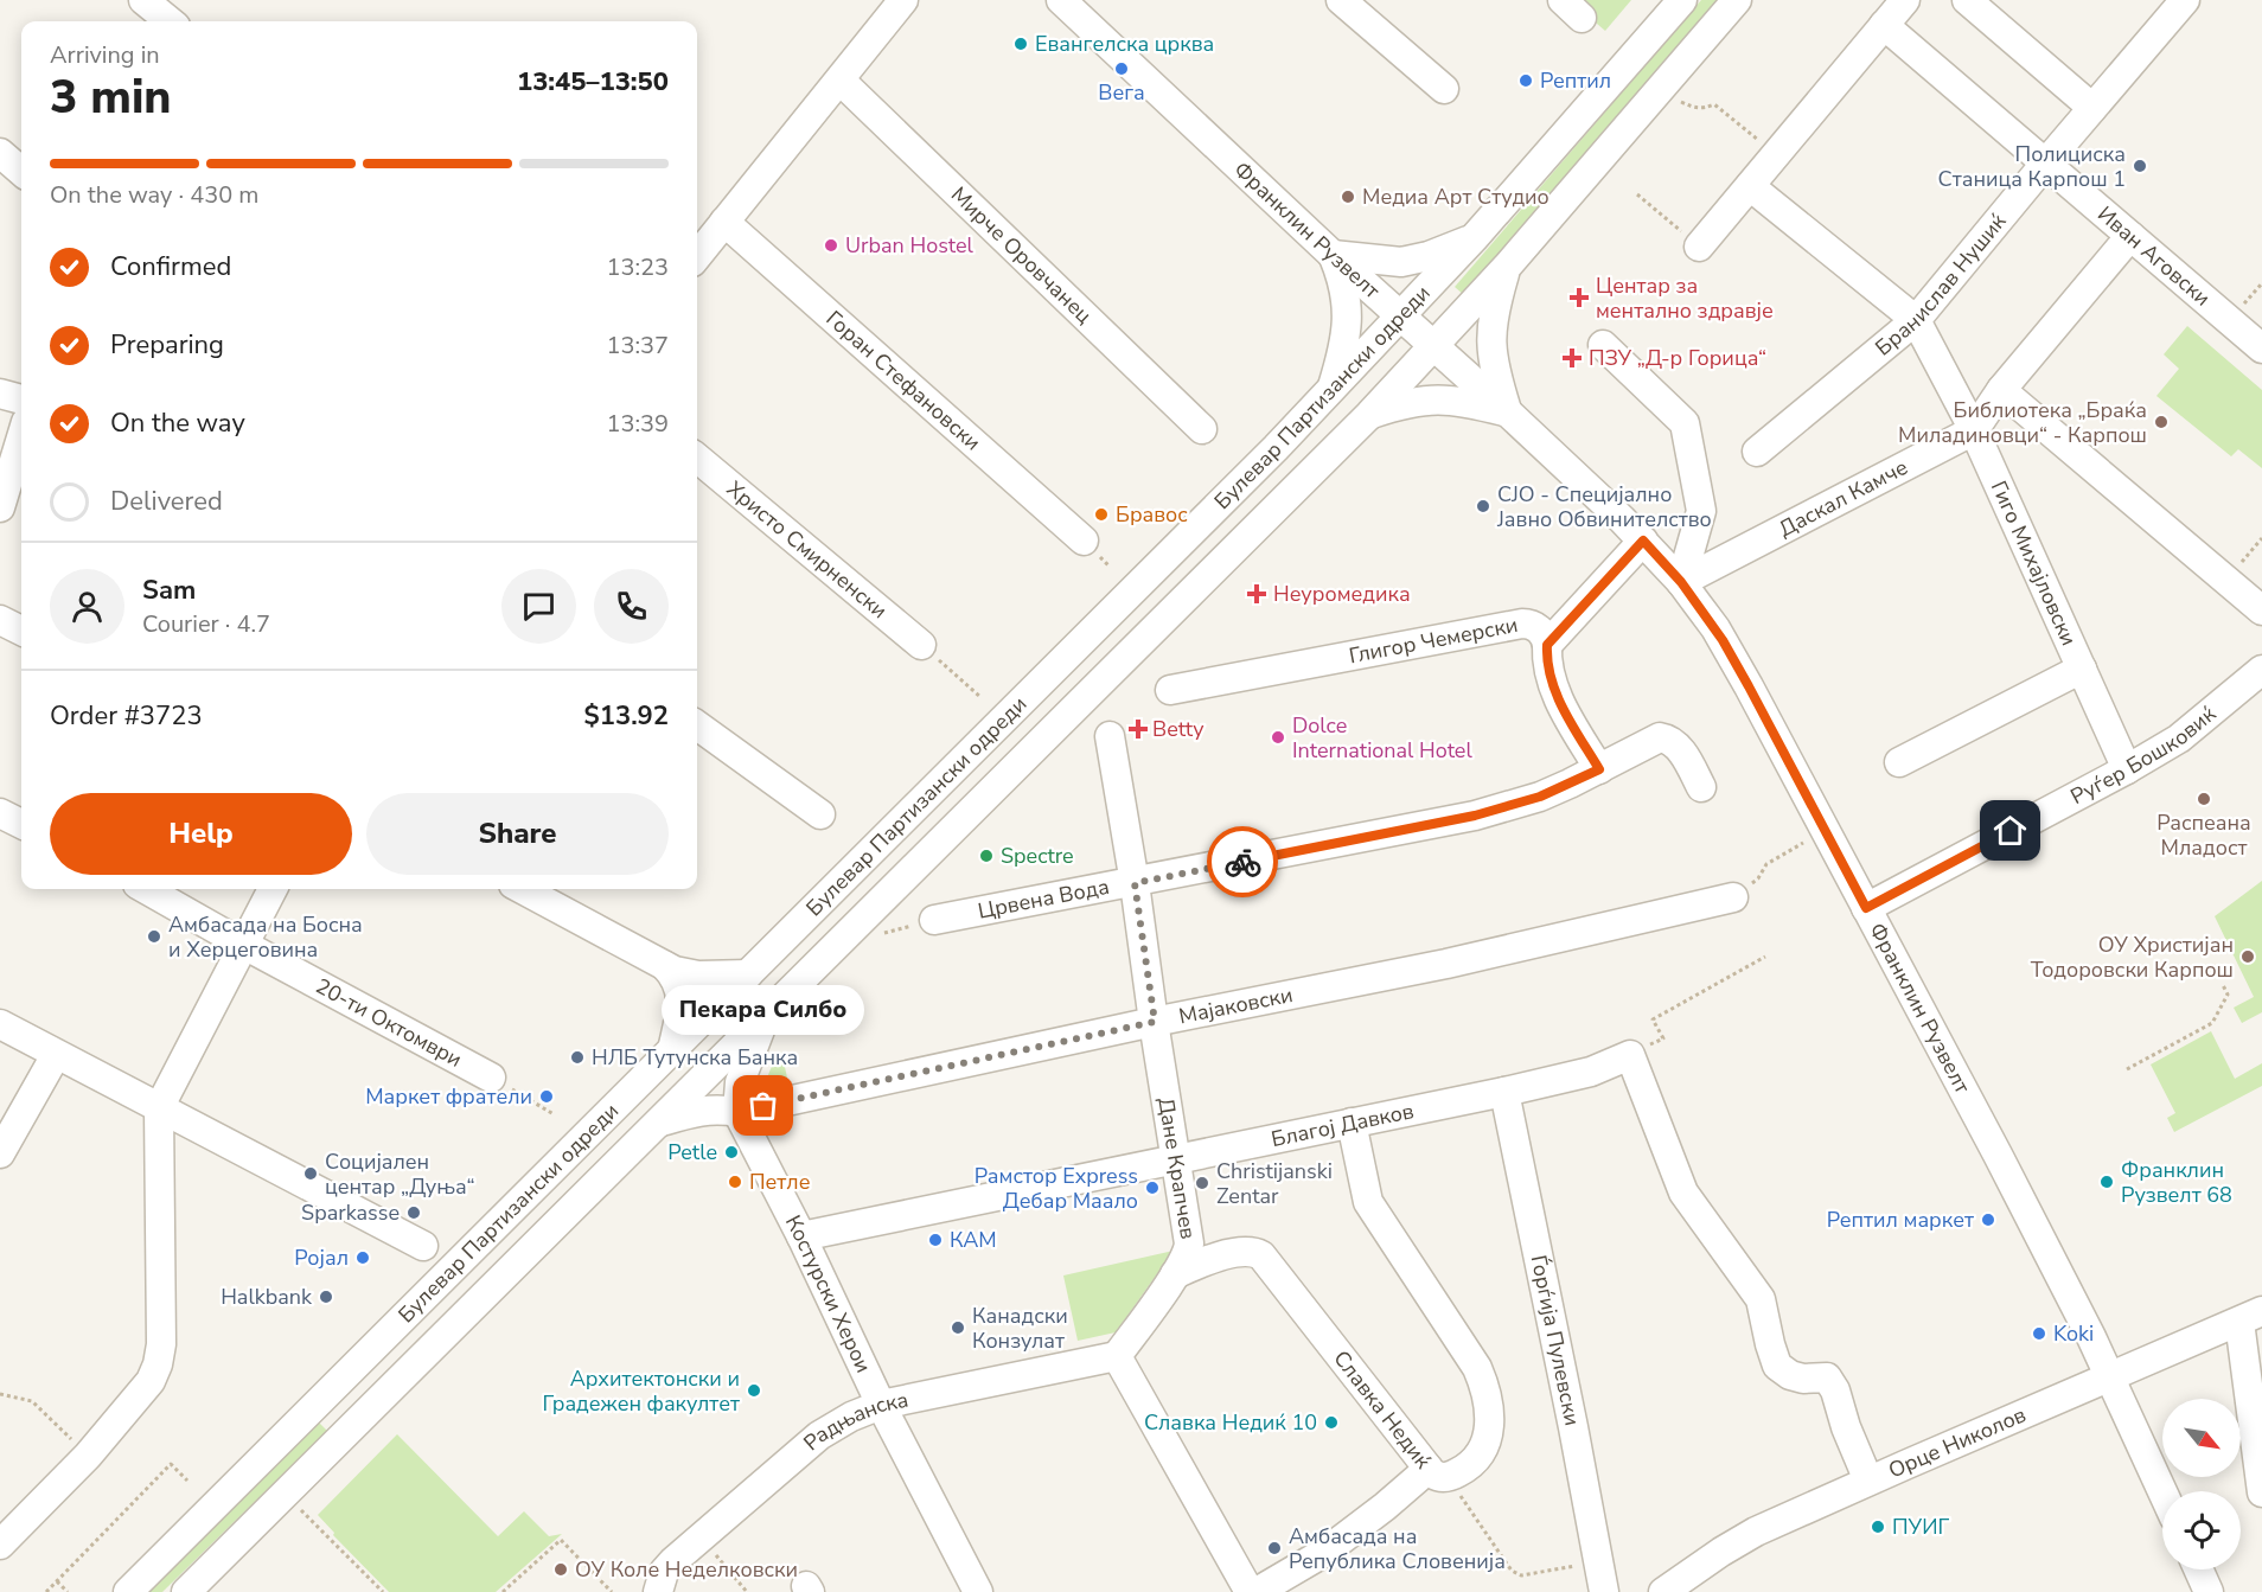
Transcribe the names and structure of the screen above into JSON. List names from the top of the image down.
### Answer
{
  "streets": {
    "street": [
      "Франклин Рузвелт",
      "Мирче Оровчанец",
      "Иван Аговски",
      "Бранислав Нушиќ",
      "Горан Стефановски",
      "Булевар Партизански одреди",
      "Даскал Камче",
      "Христо Смирненски",
      "Гиго Михајловски",
      "Глигор Чемерски",
      "Руѓер Бошковиќ",
      "Црвена Вода",
      "Мајаковски",
      "20-ти Октомври",
      "Благој Давков",
      "Дане Крапчев",
      "Костурски Херои",
      "Ѓорѓиja Пулевски",
      "Славка Недиќ",
      "Радњанска",
      "Орце Николов"
    ]
  },
  "crossings": [
    ["Франклин Рузвелт", "Булевар Партизански одреди"],
    ["Франклин Рузвелт", "Даскал Камче"],
    ["Франклин Рузвелт", "Глигор Чемерски"],
    ["Франклин Рузвелт", "Руѓер Бошковиќ"],
    ["Франклин Рузвелт", "Орце Николов"],
    ["Иван Аговски", "Бранислав Нушиќ"],
    ["Иван Аговски", "Даскал Камче"],
    ["Бранислав Нушиќ", "Гиго Михајловски"],
    ["Даскал Камче", "Гиго Михајловски"],
    ["Гиго Михајловски", "Руѓер Бошковиќ"],
    ["Црвена Вода", "Дане Крапчев"],
    ["Мајаковски", "Дане Крапчев"],
    ["Мајаковски", "Костурски Херои"],
    ["Благој Давков", "Дане Крапчев"],
    ["Благој Давков", "Костурски Херои"],
    ["Благој Давков", "Ѓорѓиja Пулевски"],
    ["Дане Крапчев", "Славка Недиќ"],
    ["Дане Крапчев", "Радњанска"],
    ["Костурски Херои", "Радњанска"]
  ],
  "places": {
    "other": [
      "Евангелска црква",
      "Вега",
      "Рептил",
      "Полициска Станица Карпош 1",
      "Медиа Арт Студио",
      "Urban Hostel",
      "Библиотека „Браќа Миладиновци“ - Карпош",
      "СЈО - Специјално Јавно Обвинителство",
      "Бравос",
      "Dolce International Hotel",
      "Распеана Младост",
      "Spectre",
      "Амбасада на Босна и Херцеговина",
      "ОУ Христијан Тодоровски Карпош",
      "НЛБ Тутунска Банка",
      "Маркет фратели",
      "Пекара Силбо",
      "Petle",
      "Социјален центар „Дуња“",
      "Петле",
      "Франклин Рузвелт 68",
      "Christijanski Zentar",
      "Рамстор Express Дебар Маало",
      "Sparkasse",
      "Рептил маркет",
      "КАМ",
      "Ројал",
      "Halkbank",
      "Канадски Конзулат",
      "Koki",
      "Архитектонски и Градежен факултет",
      "Славка Недиќ 10",
      "ПУИГ",
      "Амбасада на Република Словенија",
      "ОУ Коле Неделковски"
    ],
    "health": [
      "Центар за ментално здравје",
      "ПЗУ „Д-р Горица“",
      "Неуромедика",
      "Betty"
    ]
  },
  "north": "bottom right",
  "page": {
    "heading": ["3 min", "Arriving in", "13:45–13:50"],
    "panel": [
      "Sam",
      "Courier · 4.7",
      "Order #3723",
      "$13.92"
    ],
    "bar": "On the way · 430 m",
    "list": [
      ["Confirmed", "13:23"],
      ["Preparing", "13:37"],
      ["On the way", "13:39"],
      "Delivered"
    ],
    "buttons": ["Help", "Share"],
    "bubble": "Пекара Силбо"
  }
}
